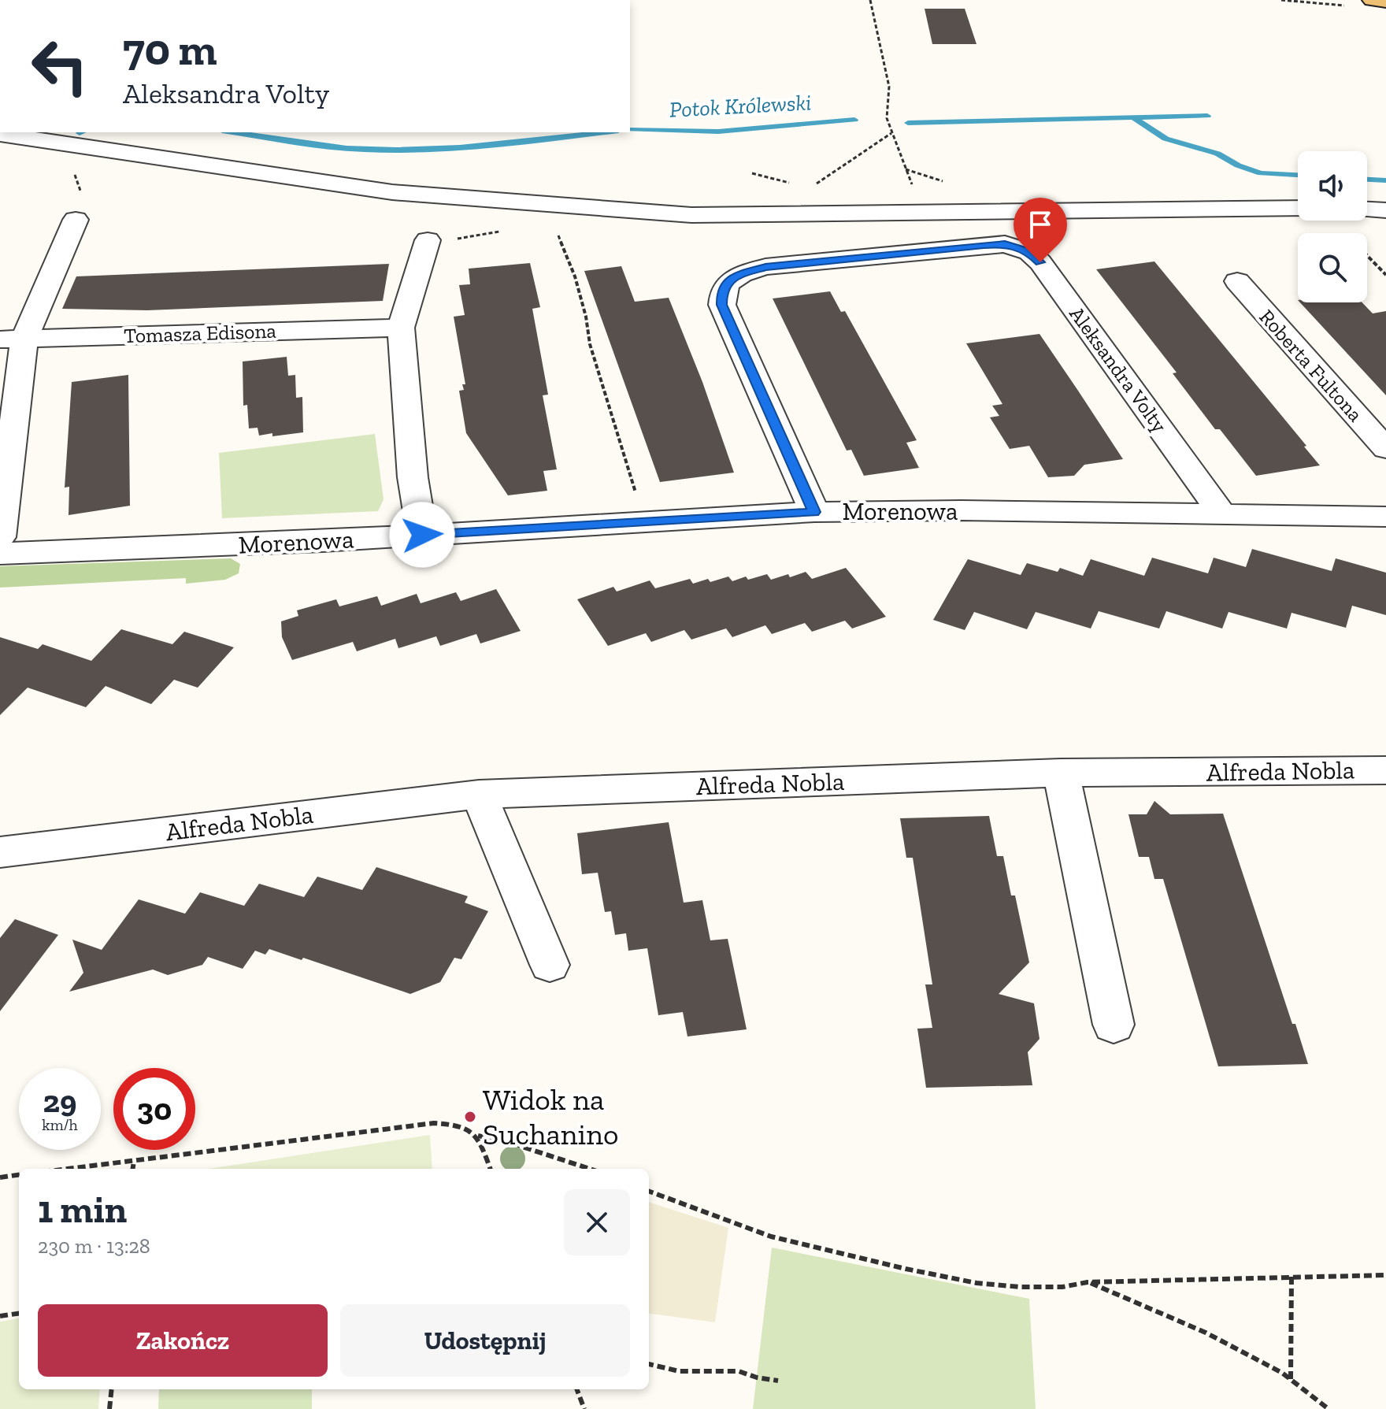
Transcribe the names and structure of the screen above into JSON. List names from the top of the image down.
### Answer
{
  "streets": {
    "street": [
      "Tomasza Edisona",
      "Roberta Fultona",
      "Aleksandra Volty",
      "Morenowa",
      "Alfreda Nobla"
    ]
  },
  "crossings": [
    ["Aleksandra Volty", "Morenowa"]
  ],
  "water": ["Potok Królewski"],
  "places": ["Widok na Suchanino"],
  "page": {
    "turn": ["70 m", "Aleksandra Volty"],
    "speed": "29 km/h",
    "limit": "30",
    "heading": ["1 min", "230 m · 13:28"],
    "buttons": ["Zakończ", "Udostępnij"]
  }
}
